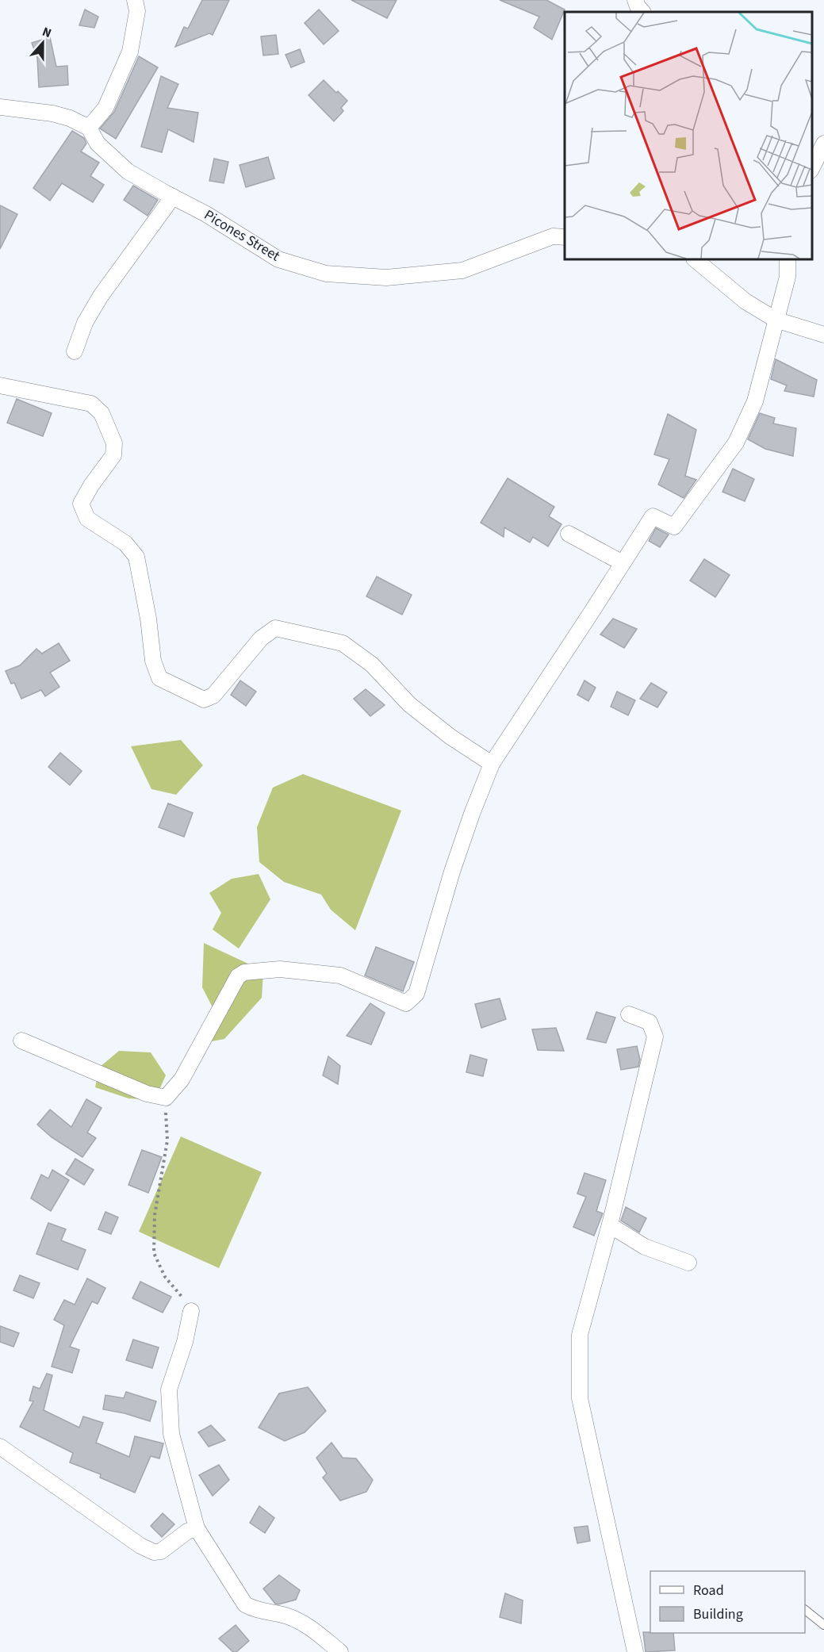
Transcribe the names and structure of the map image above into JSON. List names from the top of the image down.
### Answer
{
  "streets": {
    "street": ["Picones Street"]
  },
  "legend": ["Road", "Building"],
  "north": "top"
}
